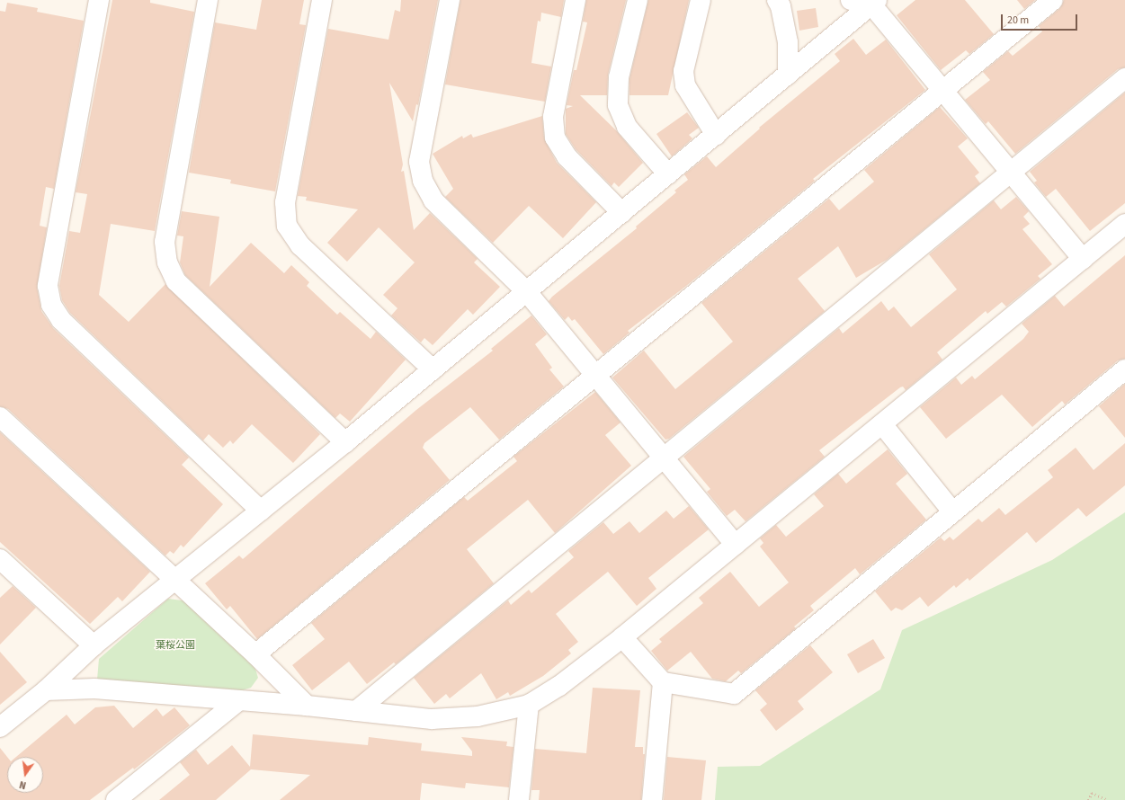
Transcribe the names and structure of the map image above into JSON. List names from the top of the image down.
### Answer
{
  "parks": ["葉桜公園"],
  "scale_bar": "20 m",
  "north": "bottom"
}
